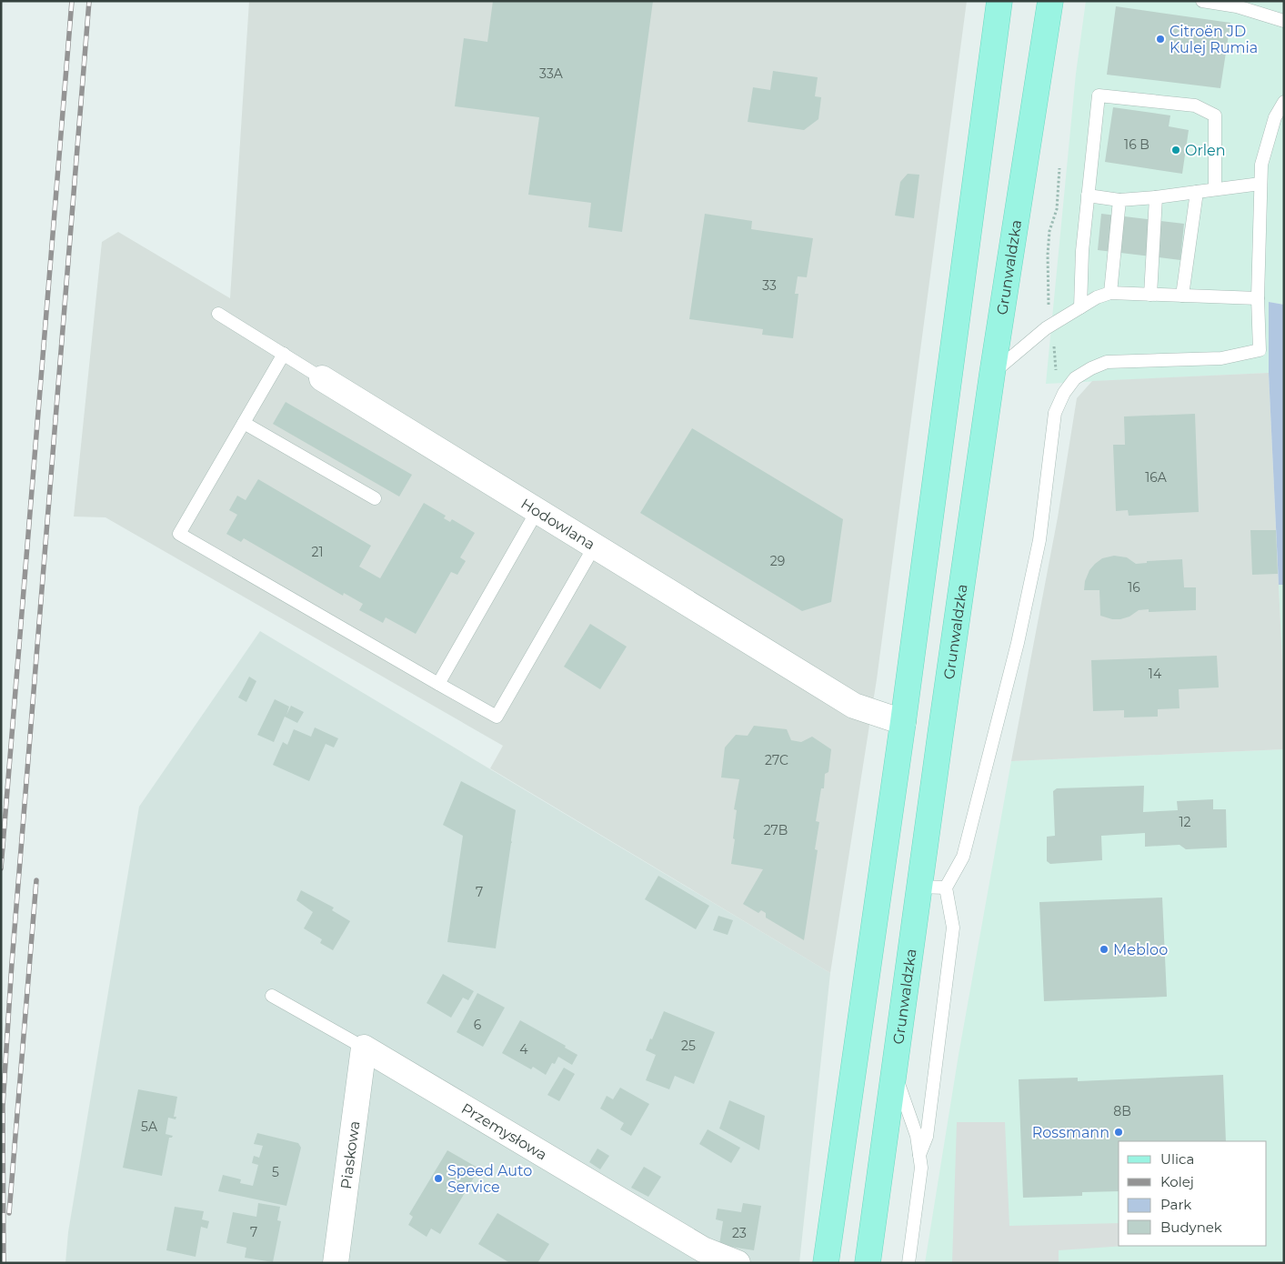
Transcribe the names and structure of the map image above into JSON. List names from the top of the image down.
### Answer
{
  "streets": {
    "main road": ["Grunwaldzka"],
    "street": ["Hodowlana", "Przemysłowa", "Piaskowa"]
  },
  "crossings": [
    ["Przemysłowa", "Piaskowa"]
  ],
  "places": [
    "Citroën JD Kulej Rumia",
    "Orlen",
    "Mebloo",
    "Rossmann",
    "Speed Auto Service"
  ],
  "house_numbers": [
    "33A",
    "16 B",
    "33",
    "16A",
    "21",
    "29",
    "16",
    "14",
    "27C",
    "12",
    "27B",
    "7",
    "6",
    "25",
    "4",
    "8B",
    "5A",
    "5",
    "7",
    "23"
  ],
  "legend": [
    "Ulica",
    "Kolej",
    "Park",
    "Budynek"
  ]
}
